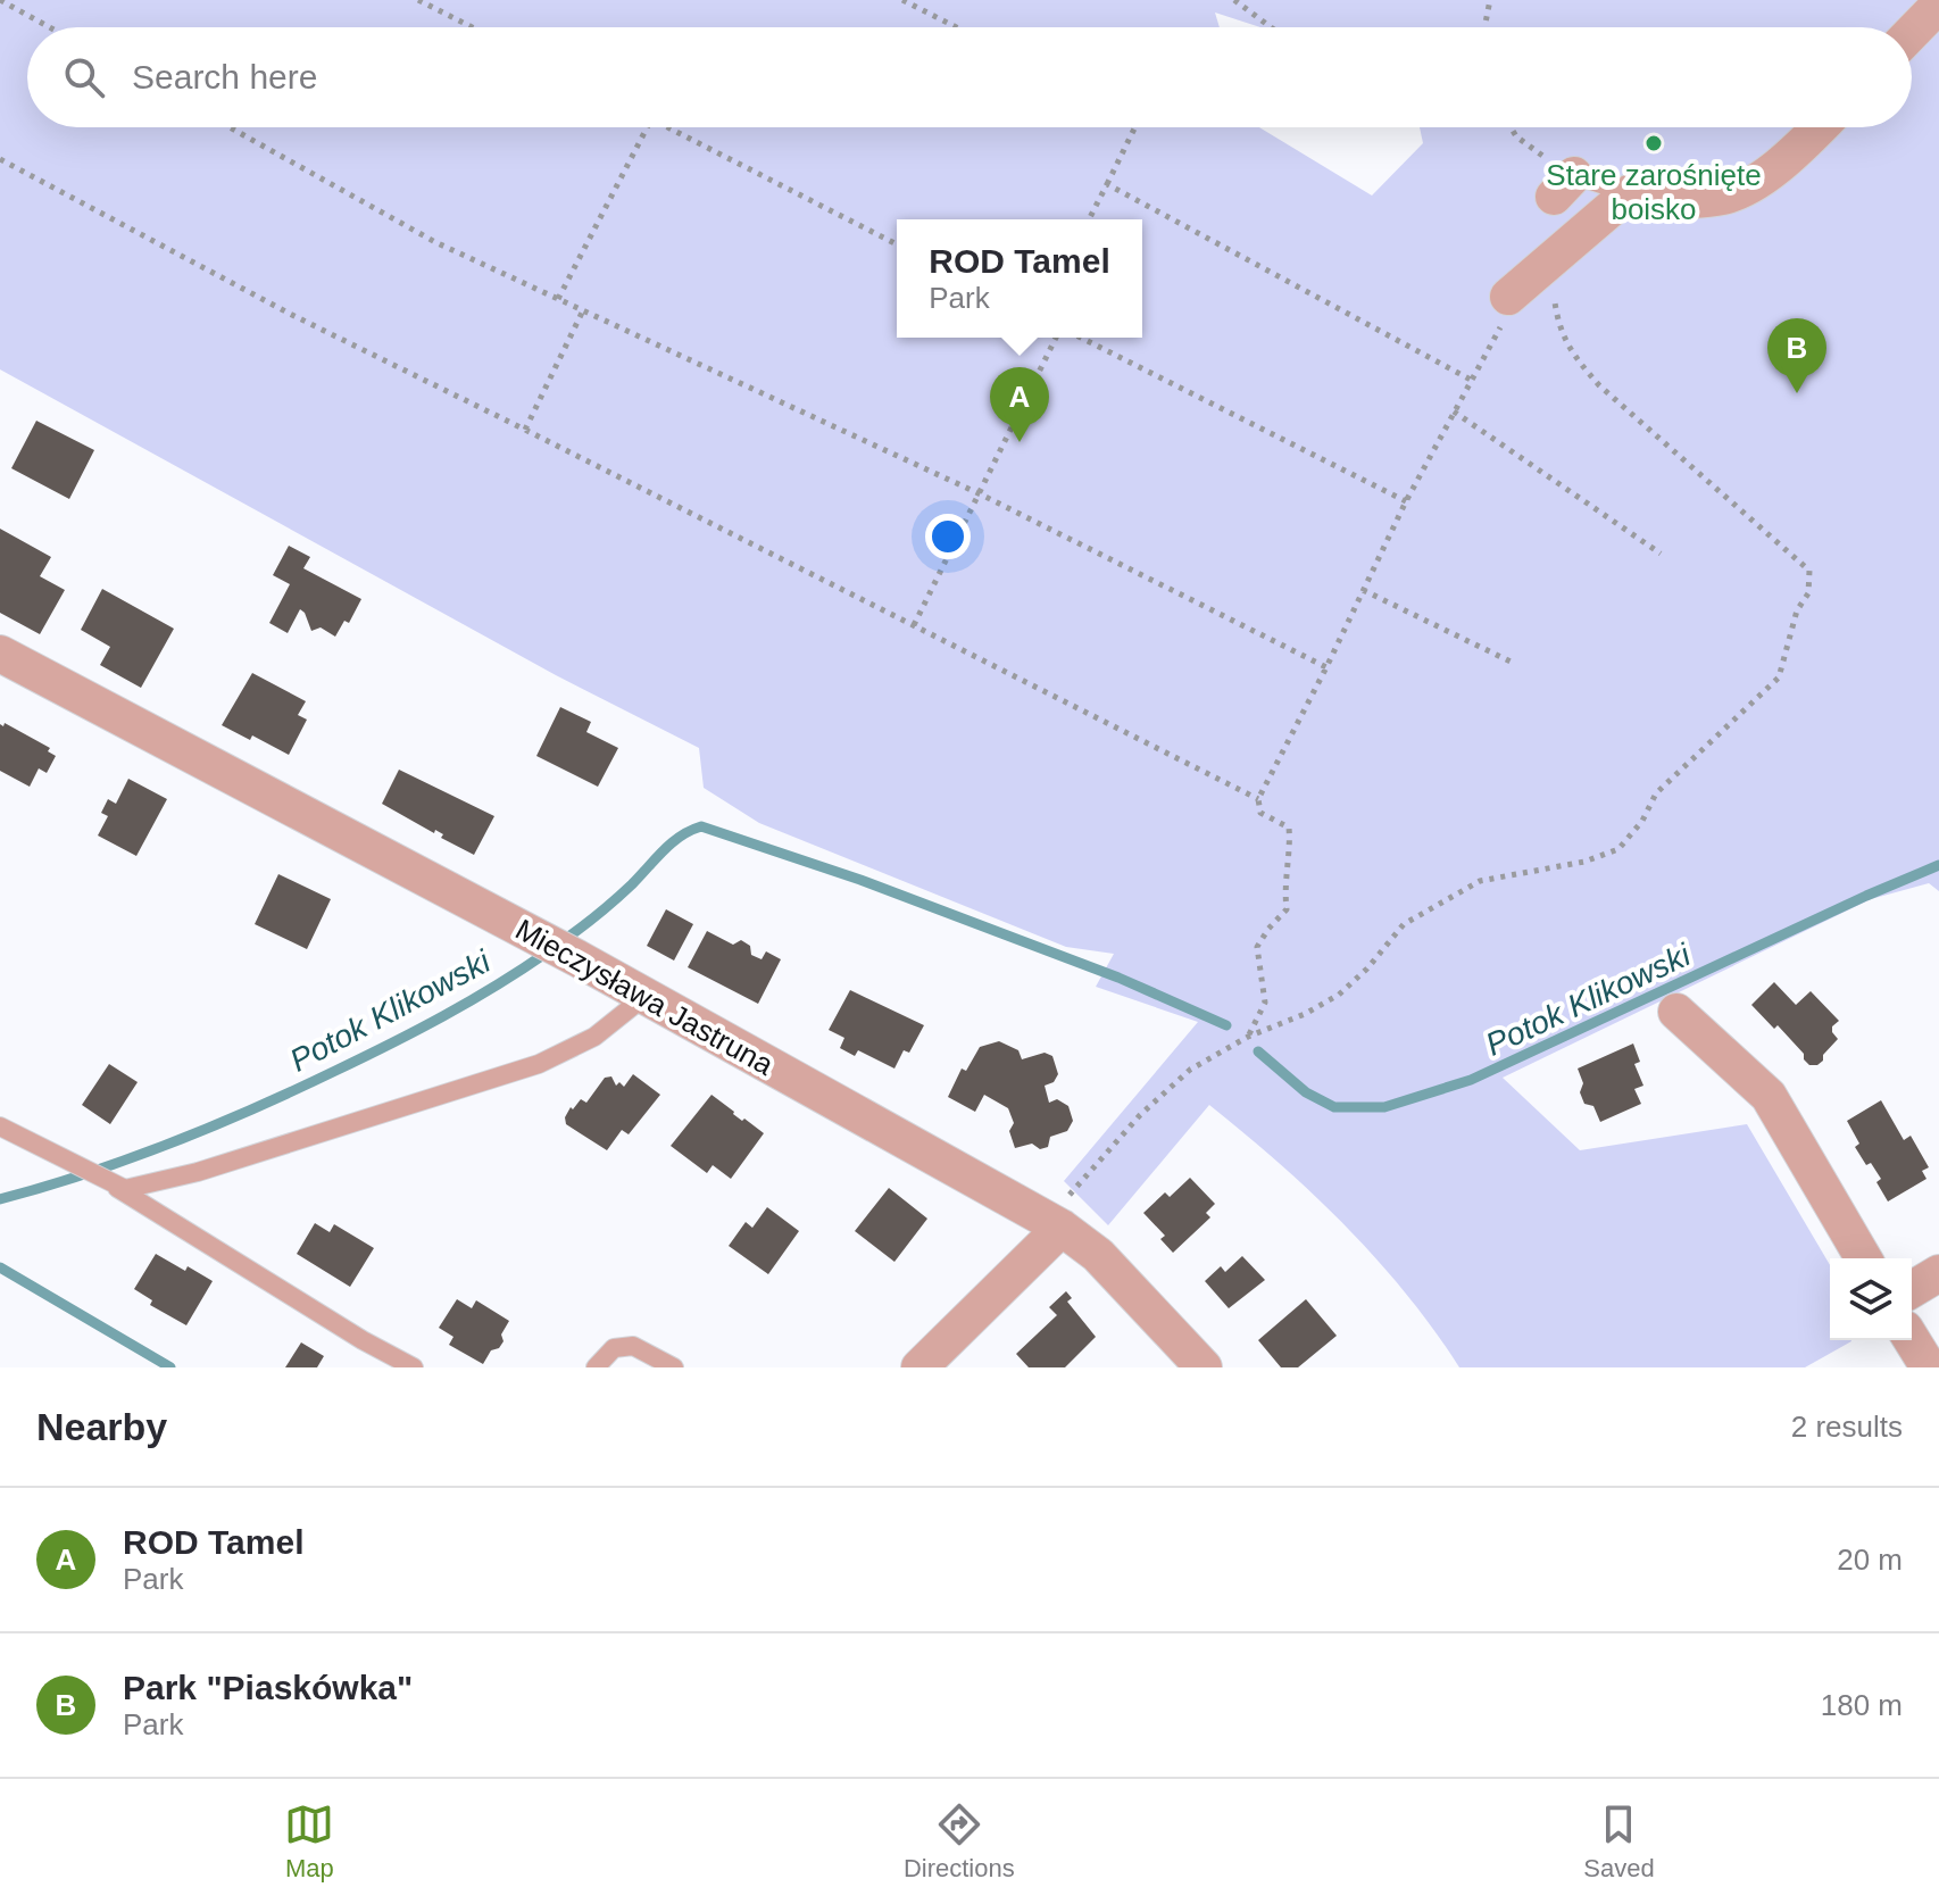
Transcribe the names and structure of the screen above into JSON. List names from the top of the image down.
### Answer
{
  "streets": {
    "street": ["Mieczysława Jastruna"]
  },
  "water": ["Potok Klikowski"],
  "places": ["Stare zarośnięte boisko"],
  "page": {
    "search": "Search here",
    "popup": ["ROD Tamel", "Park"],
    "pins": ["B", "A"],
    "heading": ["Nearby", "2 results"],
    "list": [
      {
        "mark": "A",
        "name": "ROD Tamel",
        "note": "Park",
        "value": "20 m"
      },
      {
        "mark": "B",
        "name": "Park \"Piaskówka\"",
        "note": "Park",
        "value": "180 m"
      }
    ],
    "nav": ["Map", "Directions", "Saved"]
  }
}
